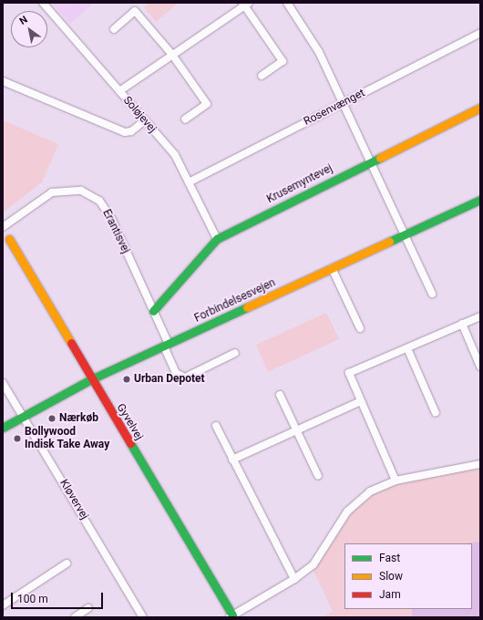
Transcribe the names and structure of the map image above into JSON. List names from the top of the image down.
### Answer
{
  "streets": {
    "street": [
      "Rosenvænget",
      "Soløjevej",
      "Krusemyntevej",
      "Erantisvej",
      "Forbindelsesvejen",
      "Gyvelvej",
      "Kløvervej"
    ]
  },
  "crossings": [
    ["Rosenvænget", "Soløjevej"],
    ["Soløjevej", "Krusemyntevej"],
    ["Krusemyntevej", "Erantisvej"],
    ["Erantisvej", "Forbindelsesvejen"],
    ["Forbindelsesvejen", "Gyvelvej"],
    ["Forbindelsesvejen", "Kløvervej"]
  ],
  "places": ["Urban Depotet", "Nærkøb", "Bollywood Indisk Take Away"],
  "legend": ["Fast", "Slow", "Jam"],
  "scale_bar": "100 m",
  "north": "top left"
}
